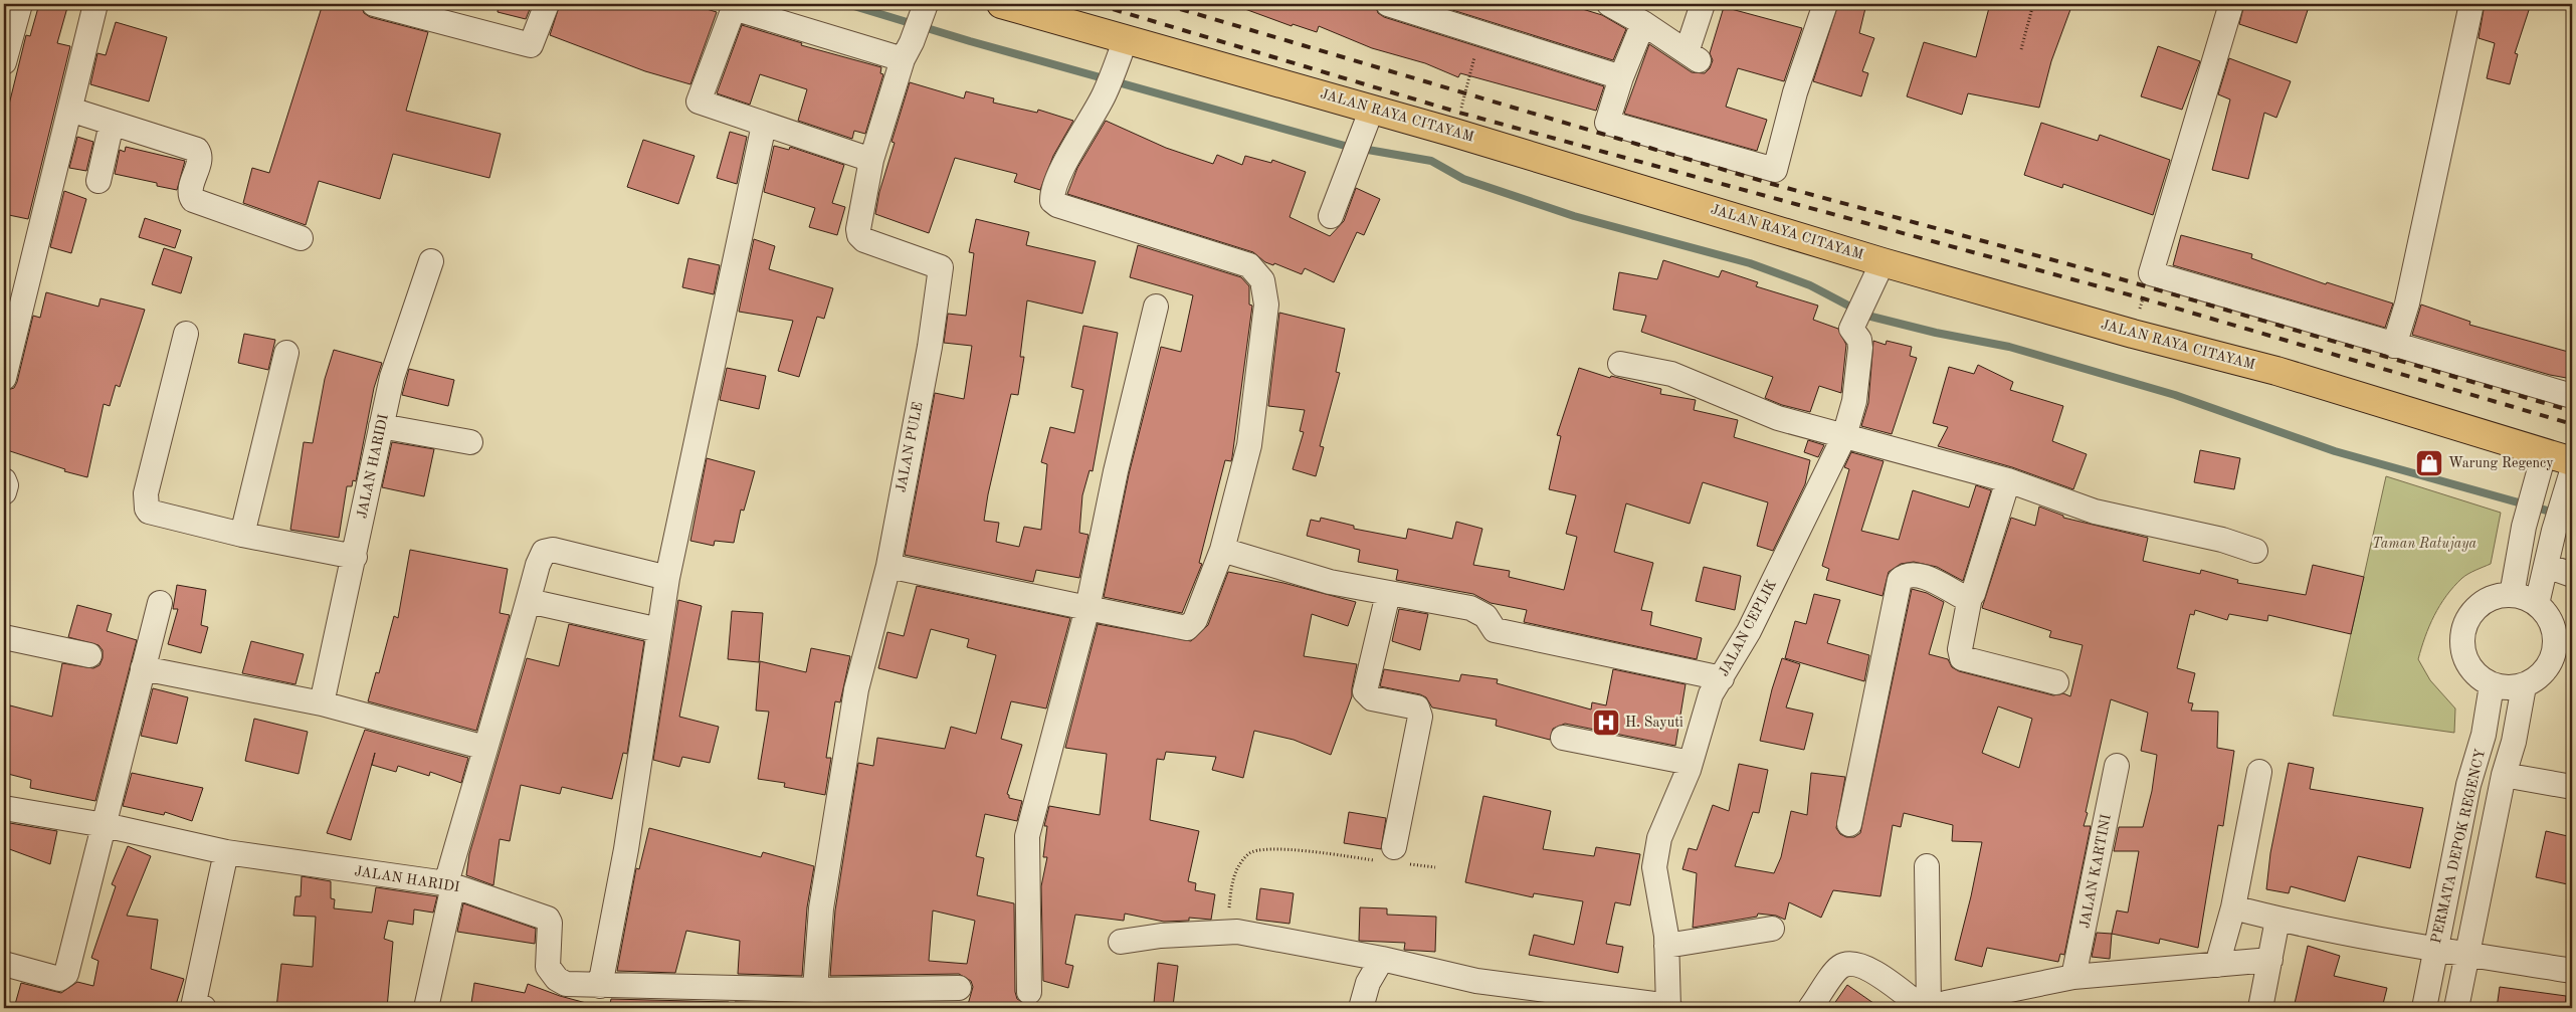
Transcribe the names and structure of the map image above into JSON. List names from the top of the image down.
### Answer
{
  "streets": {
    "main road": ["JALAN RAYA CITAYAM"],
    "street": [
      "JALAN PULE",
      "JALAN HARIDI",
      "JALAN CEPLIK",
      "PERMATA DEPOK REGENCY",
      "JALAN KARTINI"
    ]
  },
  "crossings": [
    ["JALAN RAYA CITAYAM", "JALAN CEPLIK"]
  ],
  "parks": ["Taman Ratujaya"],
  "places": {
    "shop": ["Warung Regency"],
    "hospital": ["H. Sayuti"]
  }
}
